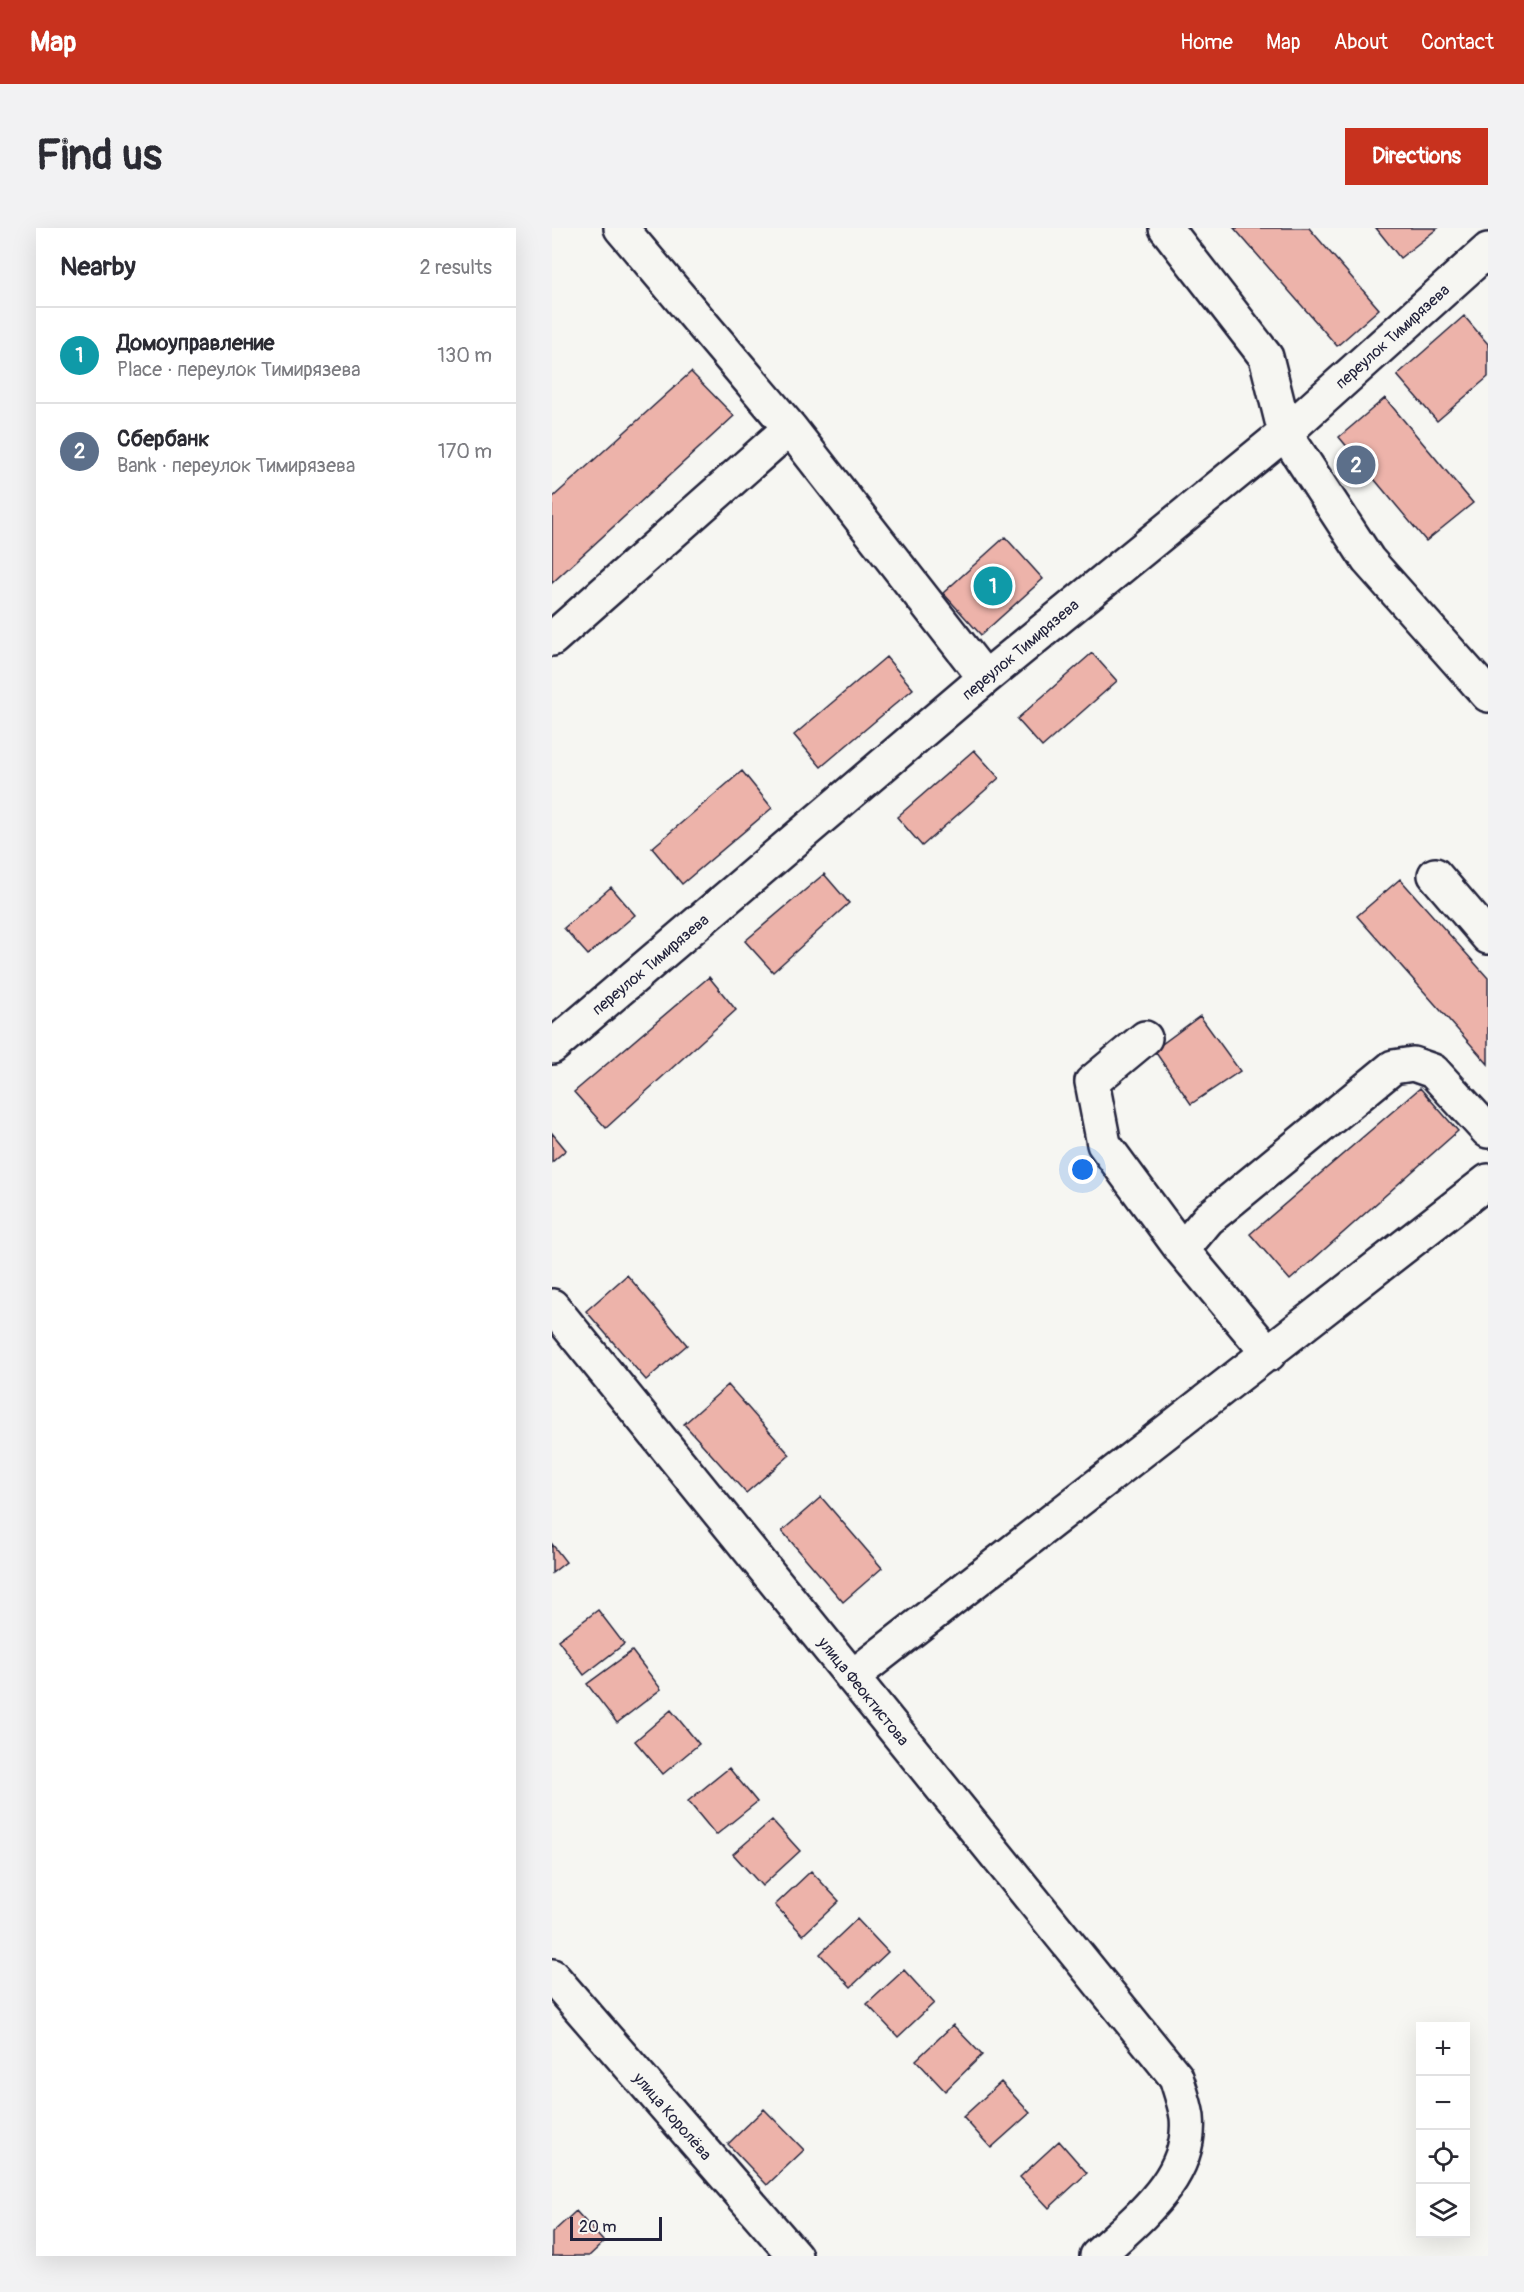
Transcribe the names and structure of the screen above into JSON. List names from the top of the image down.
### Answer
{
  "streets": {
    "street": ["переулок Тимирязева", "улица Феоктистова", "улица Королёва"]
  },
  "scale_bar": "20 m",
  "page": {
    "header": "Map",
    "nav": [
      "Home",
      "Map",
      "About",
      "Contact"
    ],
    "buttons": "Directions",
    "title": "Find us",
    "heading": ["Nearby", "2 results"],
    "list": [
      {
        "mark": "1",
        "name": "Домоуправление",
        "note": "Place · переулок Тимирязева",
        "value": "130 m"
      },
      {
        "mark": "2",
        "name": "Сбербанк",
        "note": "Bank · переулок Тимирязева",
        "value": "170 m"
      }
    ],
    "pins": ["2", "1"],
    "map_buttons": ["+", "−"],
    "scale": "20 m"
  }
}
